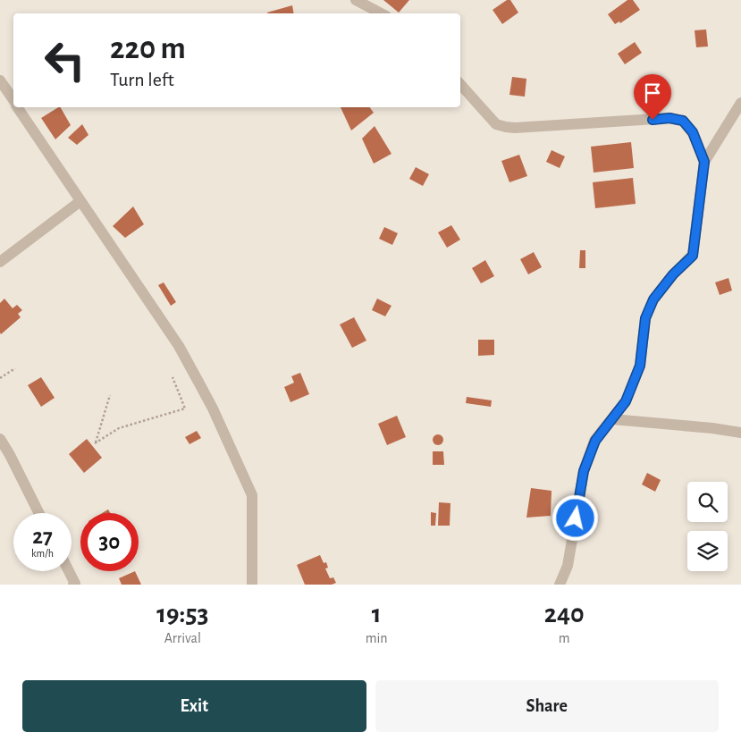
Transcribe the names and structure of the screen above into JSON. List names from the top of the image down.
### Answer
{
  "page": {
    "turn": ["220 m", "Turn left"],
    "speed": "27 km/h",
    "limit": "30",
    "eta": [
      "19:53",
      "Arrival",
      "1",
      "min",
      "240",
      "m"
    ],
    "buttons": ["Exit", "Share"]
  }
}
